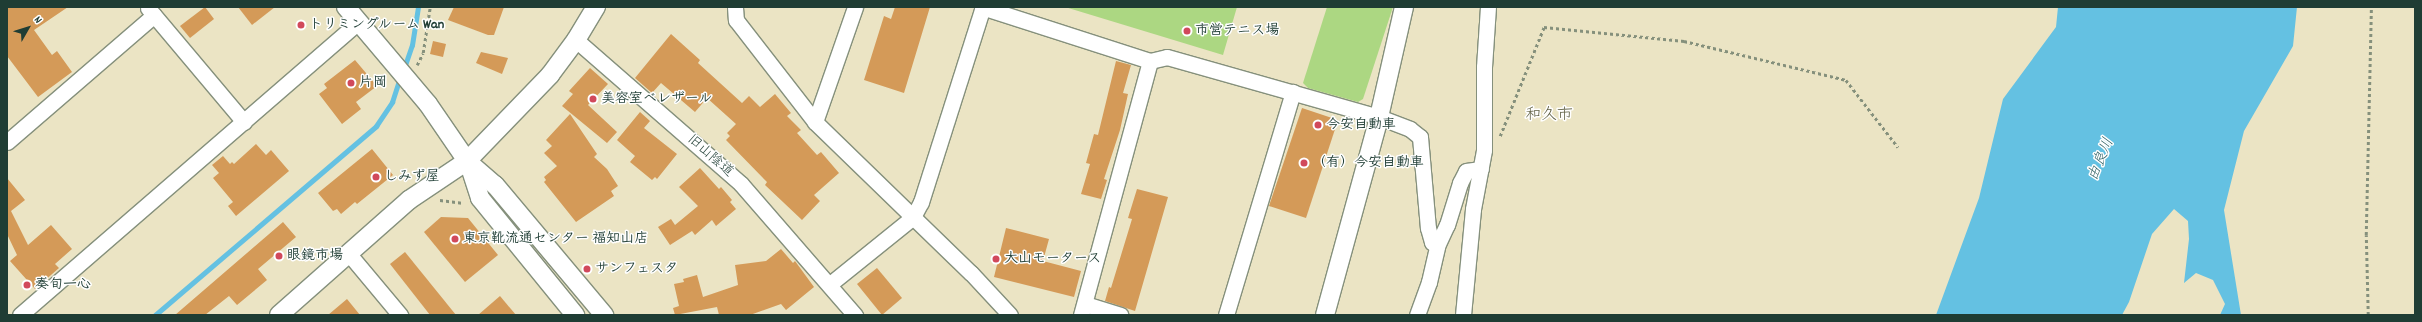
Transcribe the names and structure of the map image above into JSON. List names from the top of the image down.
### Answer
{
  "streets": {
    "street": ["旧山陰道"]
  },
  "districts": ["和久市"],
  "water": ["由良川"],
  "places": [
    "トリミングルーム Wan",
    "市営テニス場",
    "片岡",
    "美容室ベレザール",
    "今安自動車",
    "（有）今安自動車",
    "しみず屋",
    "東京靴流通センター 福知山店",
    "眼鏡市場",
    "大山モータース",
    "サンフェスタ",
    "奏旬一心"
  ],
  "north": "top right"
}
